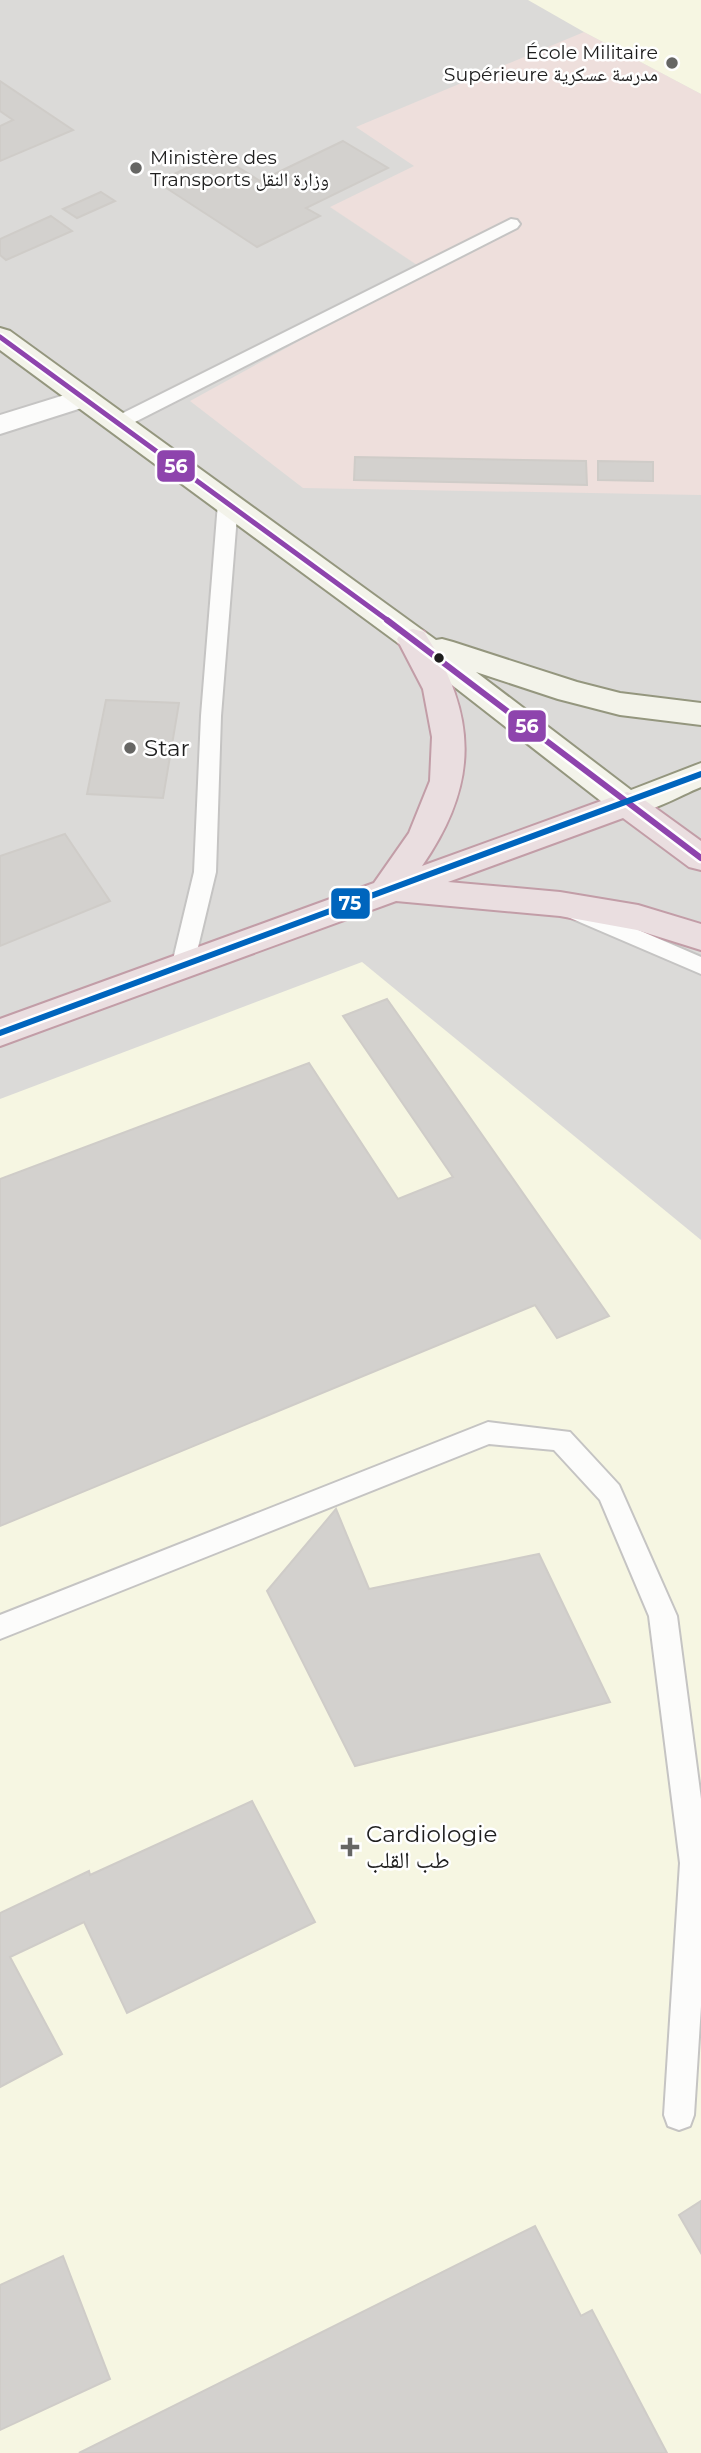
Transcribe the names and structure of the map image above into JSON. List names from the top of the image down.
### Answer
{
  "places": {
    "other": ["École Militaire Supérieure مدرسة عسكرية", "Ministère des Transports وزارة النقل", "Star"],
    "health": ["Cardiologie طب القلب"]
  },
  "lines": ["transit line 56", "transit line 75"]
}
